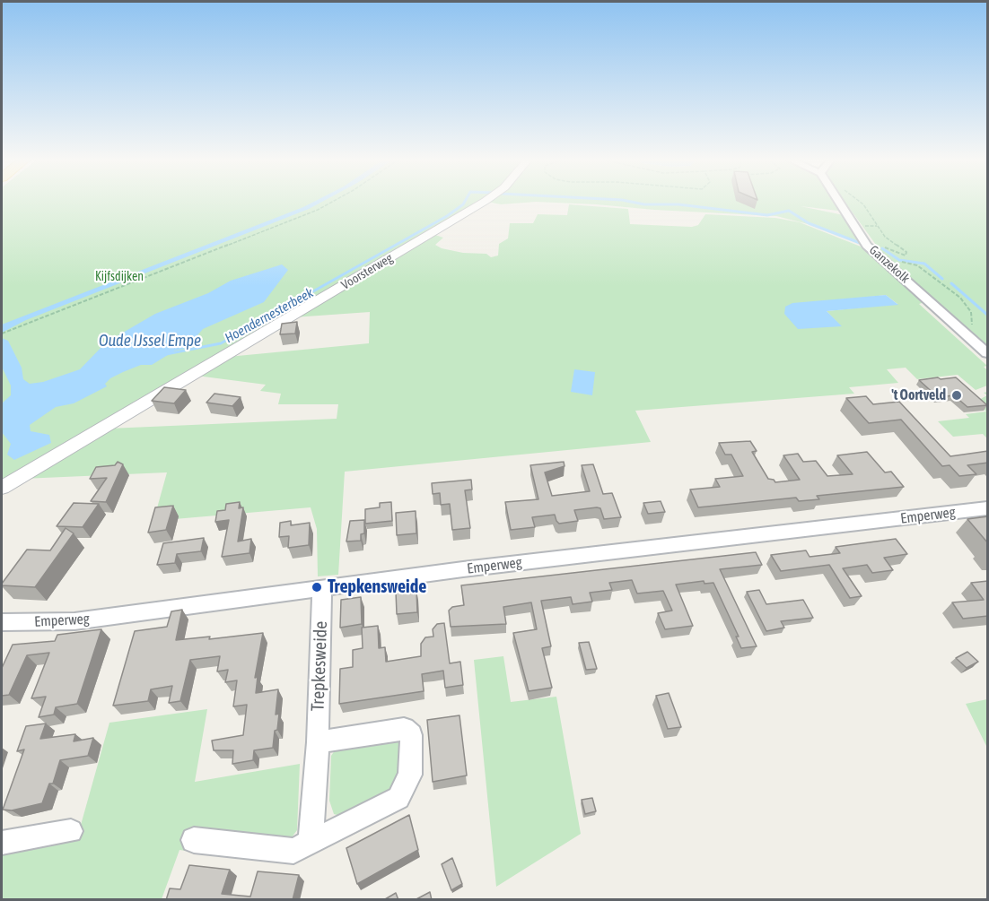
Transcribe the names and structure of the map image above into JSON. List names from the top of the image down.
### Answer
{
  "streets": {
    "street": [
      "Ganzekolk",
      "Voorsterweg",
      "Emperweg",
      "Trepkesweide"
    ]
  },
  "crossings": [
    ["Emperweg", "Trepkesweide"]
  ],
  "water": ["Hoendernesterbeek", "Oude IJssel Empe"],
  "parks": ["Kijfsdijken"],
  "places": ["'t Oortveld", "Trepkensweide"]
}
